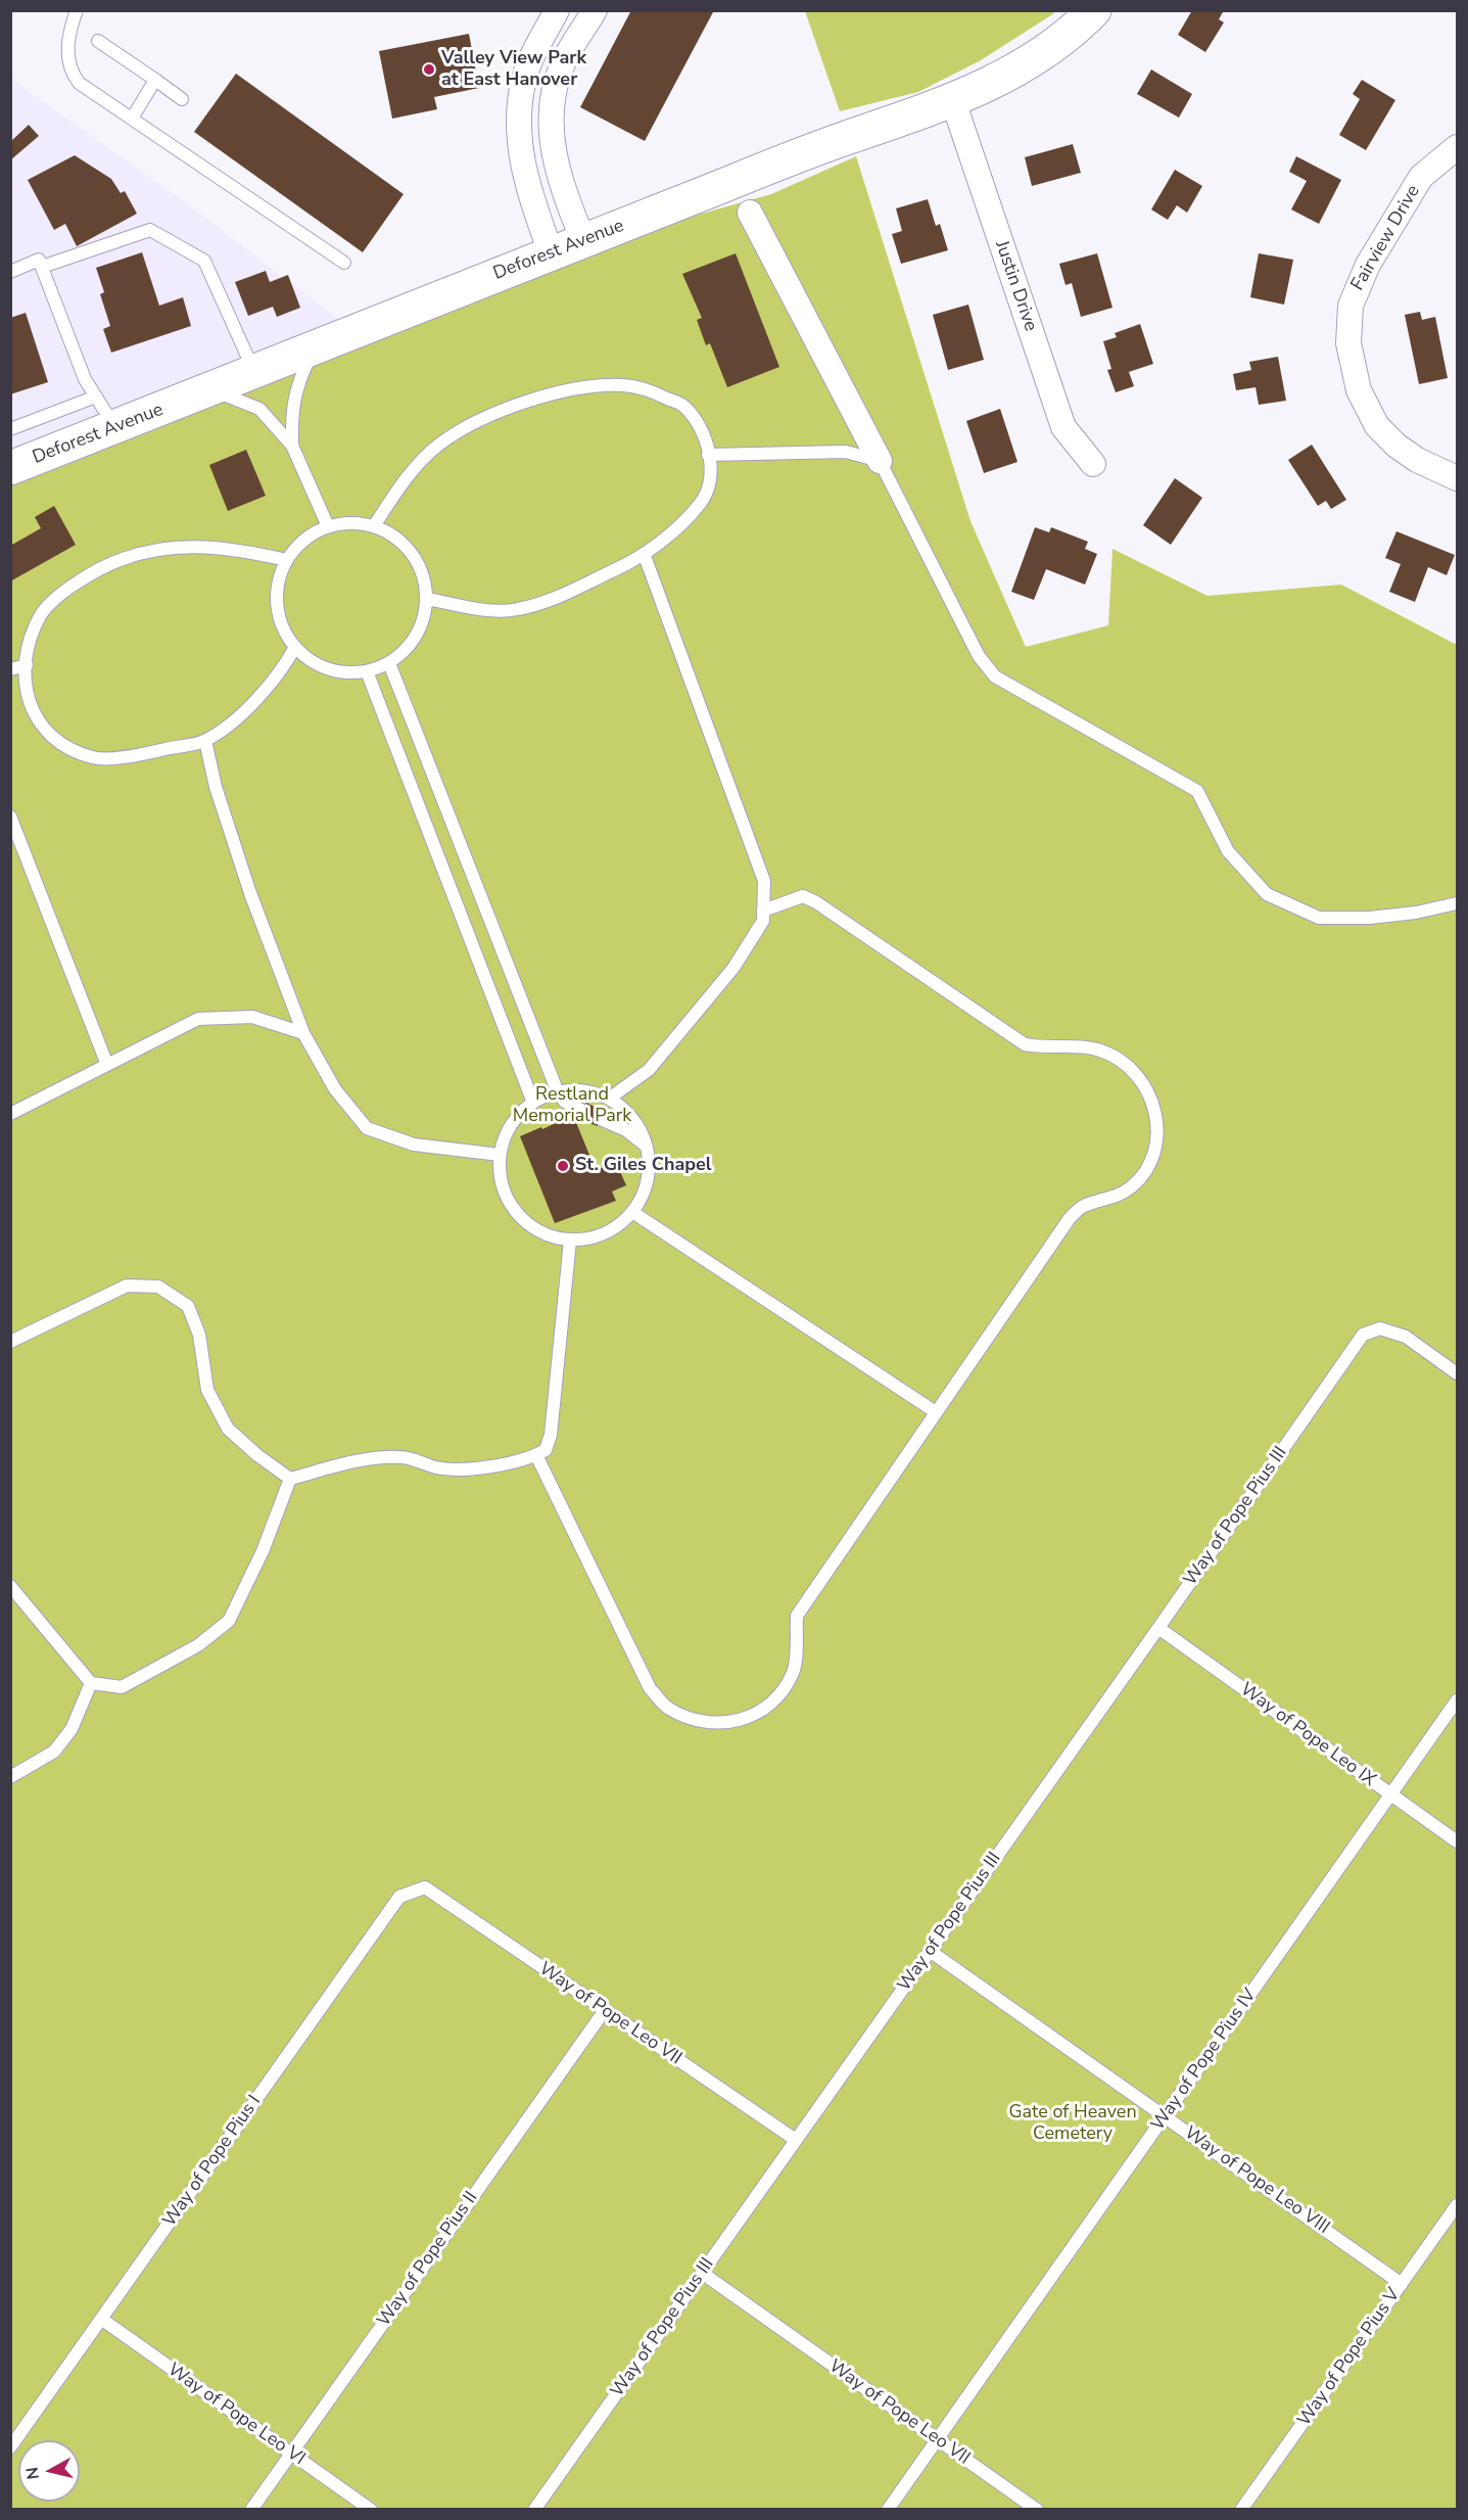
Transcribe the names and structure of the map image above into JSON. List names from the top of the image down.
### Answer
{
  "streets": {
    "street": ["Fairview Drive", "Deforest Avenue", "Justin Drive"],
    "lane": [
      "Way of Pope Pius III",
      "Way of Pope Leo IX",
      "Way of Pope Leo VII",
      "Way of Pope Pius IV",
      "Way of Pope Pius I",
      "Way of Pope Leo VIII",
      "Way of Pope Pius II",
      "Way of Pope Pius V",
      "Way of Pope Leo VI"
    ]
  },
  "crossings": [
    ["Deforest Avenue", "Justin Drive"],
    ["Way of Pope Pius III", "Way of Pope Leo IX"],
    ["Way of Pope Pius III", "Way of Pope Leo VII"],
    ["Way of Pope Pius III", "Way of Pope Leo VIII"],
    ["Way of Pope Leo IX", "Way of Pope Pius IV"],
    ["Way of Pope Leo VII", "Way of Pope Pius IV"],
    ["Way of Pope Leo VII", "Way of Pope Pius I"],
    ["Way of Pope Leo VII", "Way of Pope Pius II"],
    ["Way of Pope Pius IV", "Way of Pope Leo VIII"],
    ["Way of Pope Pius I", "Way of Pope Leo VI"],
    ["Way of Pope Leo VIII", "Way of Pope Pius V"],
    ["Way of Pope Pius II", "Way of Pope Leo VI"]
  ],
  "parks": ["Restland Memorial Park", "Gate of Heaven Cemetery"],
  "places": ["Valley View Park at East Hanover", "St. Giles Chapel"],
  "north": "left"
}
